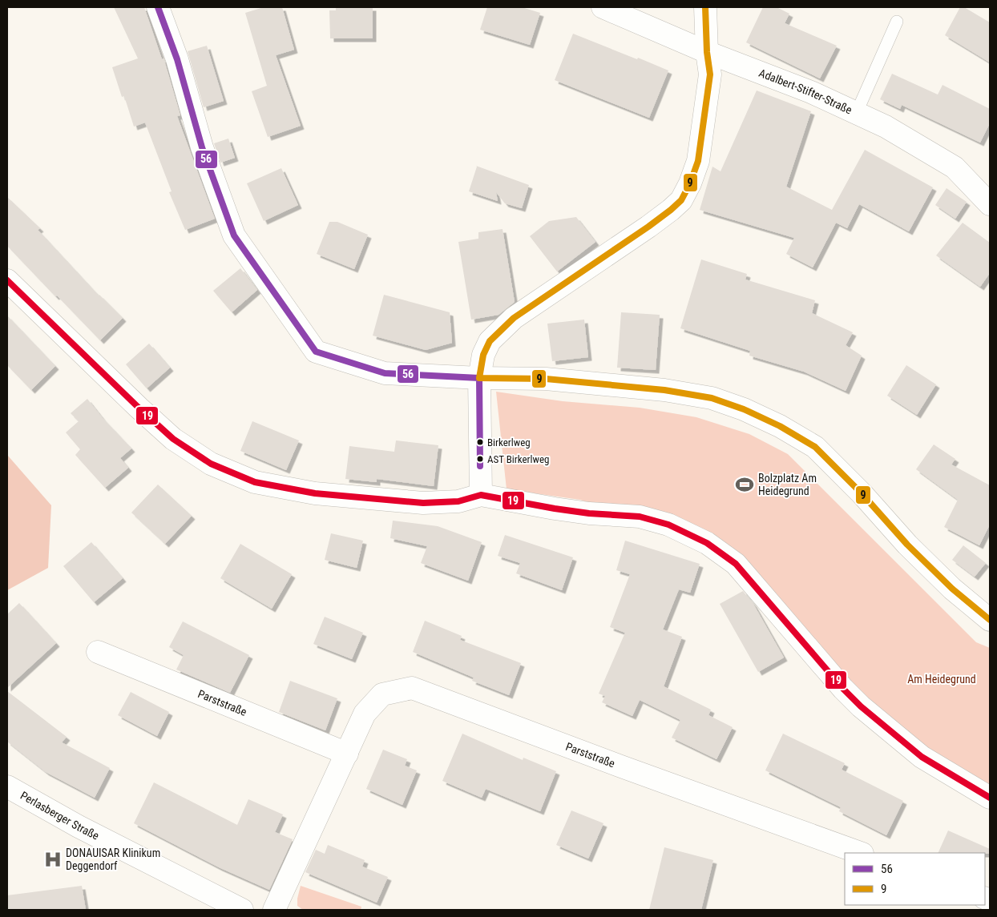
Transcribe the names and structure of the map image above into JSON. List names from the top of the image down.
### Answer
{
  "streets": {
    "street": ["Adalbert-Stifter-Straße", "Parststraße", "Perlasberger Straße"]
  },
  "parks": ["Am Heidegrund"],
  "places": {
    "other": ["Birkerlweg", "AST Birkerlweg"],
    "sports": ["Bolzplatz Am Heidegrund"],
    "hospital": ["DONAUISAR Klinikum Deggendorf"]
  },
  "lines": ["transit line 56", "transit line 9", "transit line 19"],
  "legend": ["56", "9"]
}
